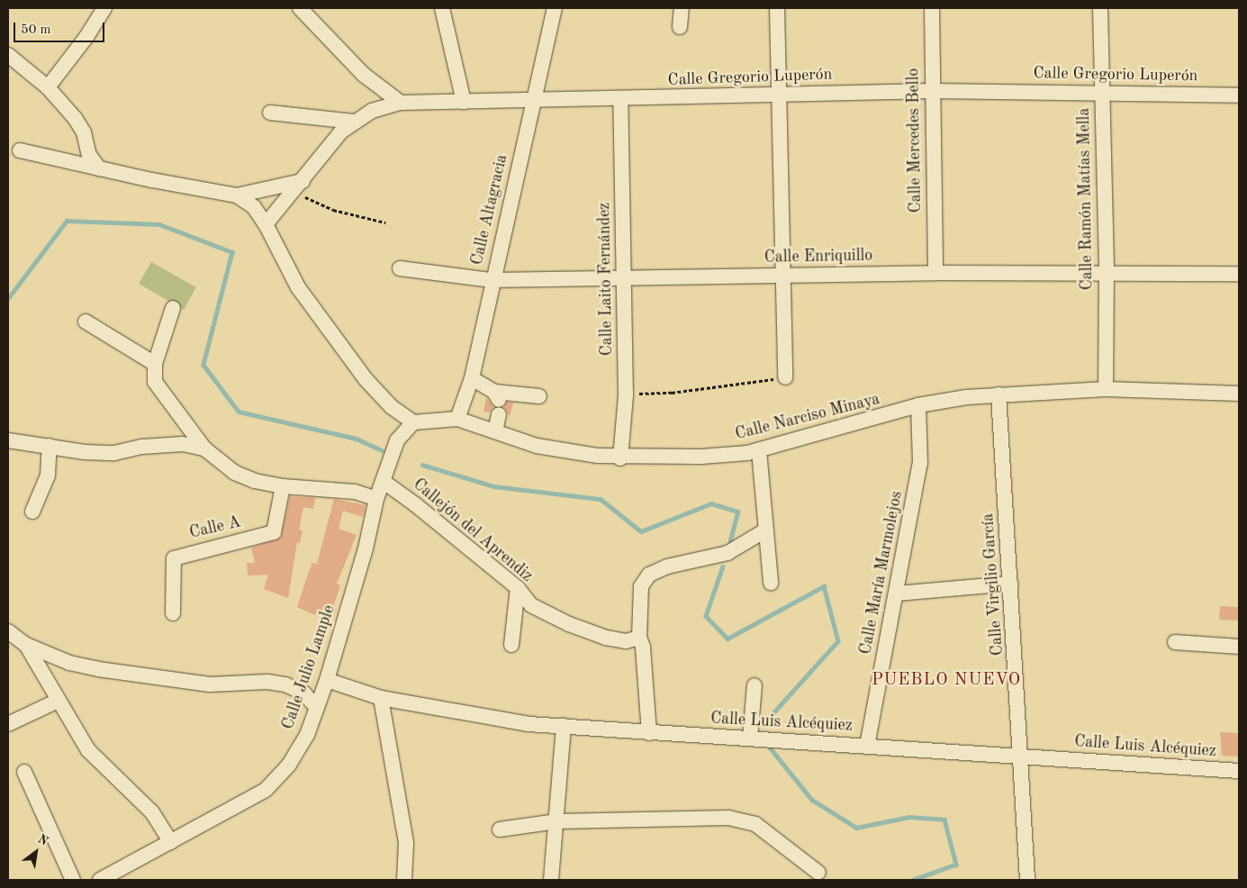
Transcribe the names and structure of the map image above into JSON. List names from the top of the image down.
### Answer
{
  "streets": {
    "street": [
      "Calle Gregorio Luperón",
      "Calle Mercedes Bello",
      "Calle Ramón Matías Mella",
      "Calle Altagracia",
      "Calle Enriquillo",
      "Calle Laito Fernández",
      "Calle Narciso Minaya",
      "Calle A",
      "Callejón del Aprendiz",
      "Calle María Marmolejos",
      "Calle Virgilio García",
      "Calle Julio Lample",
      "Calle Luis Alcéquiez"
    ]
  },
  "crossings": [
    ["Calle Gregorio Luperón", "Calle Mercedes Bello"],
    ["Calle Gregorio Luperón", "Calle Ramón Matías Mella"],
    ["Calle Gregorio Luperón", "Calle Altagracia"],
    ["Calle Gregorio Luperón", "Calle Laito Fernández"],
    ["Calle Mercedes Bello", "Calle Enriquillo"],
    ["Calle Ramón Matías Mella", "Calle Enriquillo"],
    ["Calle Ramón Matías Mella", "Calle Narciso Minaya"],
    ["Calle Altagracia", "Calle Enriquillo"],
    ["Calle Altagracia", "Calle Narciso Minaya"],
    ["Calle Enriquillo", "Calle Laito Fernández"],
    ["Calle Laito Fernández", "Calle Narciso Minaya"],
    ["Calle Narciso Minaya", "Calle María Marmolejos"],
    ["Calle Narciso Minaya", "Calle Virgilio García"],
    ["Calle Narciso Minaya", "Calle Julio Lample"],
    ["Callejón del Aprendiz", "Calle Julio Lample"],
    ["Calle María Marmolejos", "Calle Luis Alcéquiez"],
    ["Calle Virgilio García", "Calle Luis Alcéquiez"],
    ["Calle Julio Lample", "Calle Luis Alcéquiez"]
  ],
  "districts": ["PUEBLO NUEVO"],
  "scale_bar": "50 m",
  "north": "top right"
}
